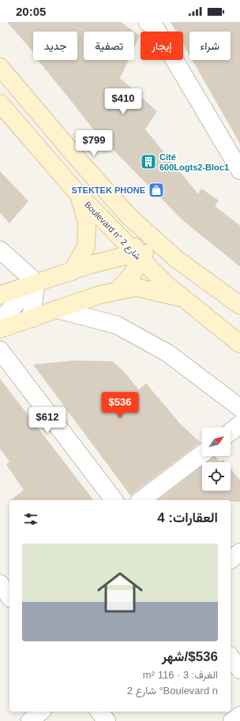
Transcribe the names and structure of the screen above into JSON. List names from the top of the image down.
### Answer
{
  "streets": {
    "main road": ["Boulevard n° شارع 2"]
  },
  "places": {
    "building": ["Cité 600Logts2-Bloc1"],
    "shop": ["STEKTEK PHONE"]
  },
  "north": "top right",
  "page": {
    "status": "20:05",
    "chip": [
      "شراء",
      "إيجار",
      "تصفية",
      "جديد"
    ],
    "price": [
      "$410",
      "$799",
      "$536",
      "$612"
    ],
    "heading": "العقارات: 4",
    "list": [
      {
        "name": "$536/شهر",
        "note": "الغرف: 3 · 116 m² · Boulevard n° شارع 2"
      }
    ]
  }
}
